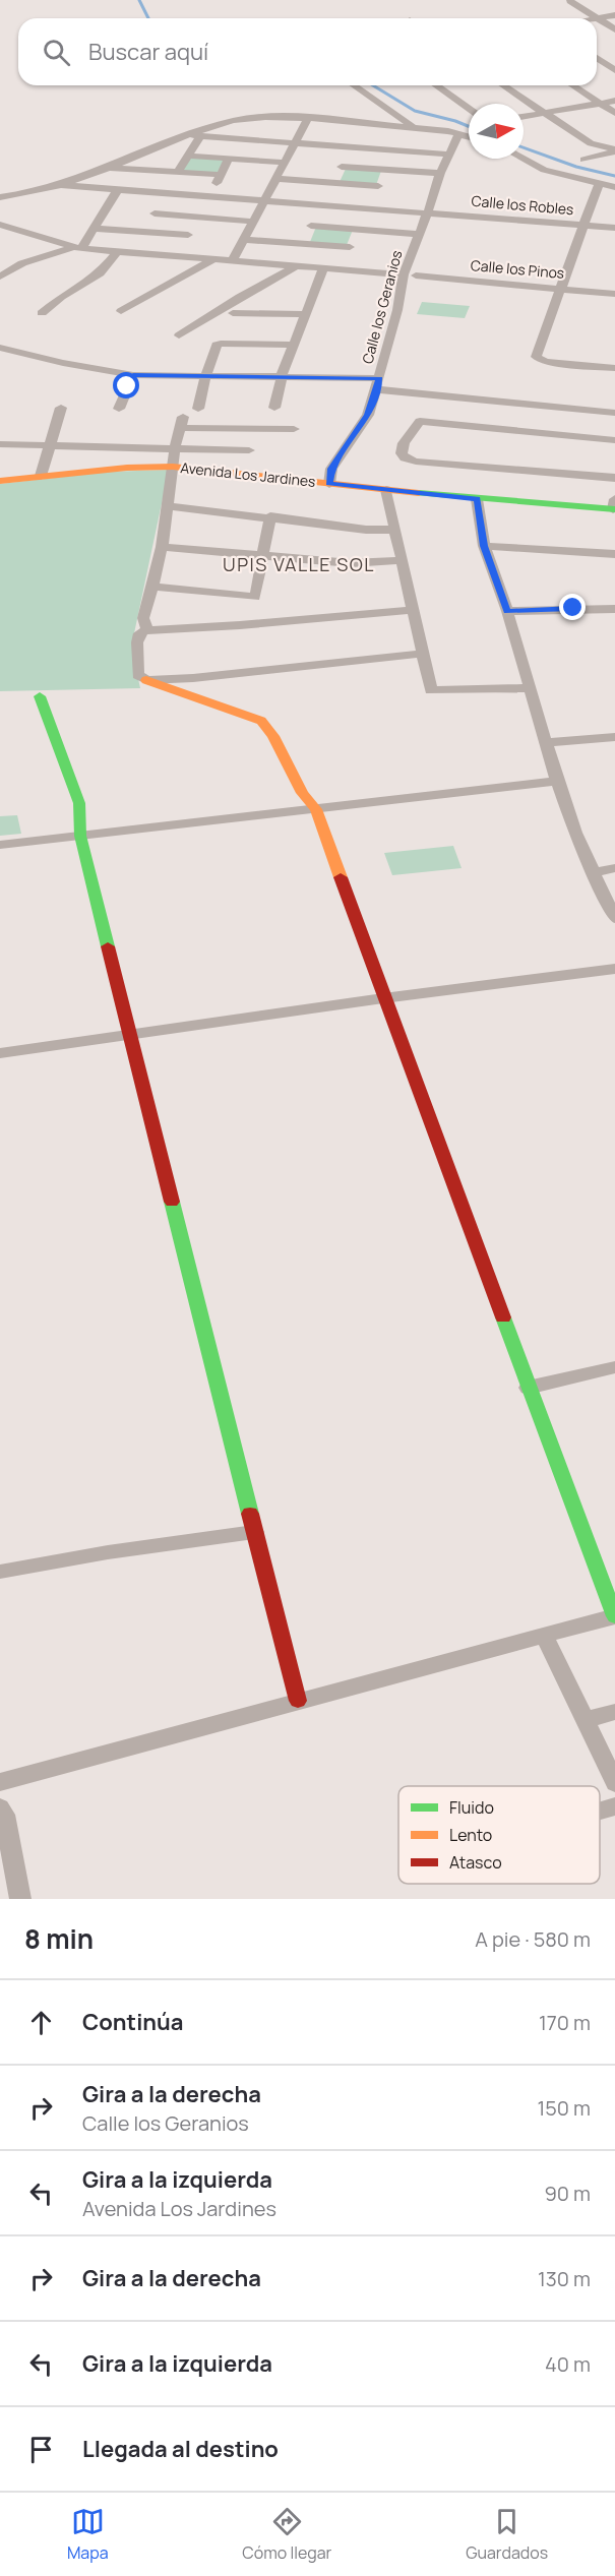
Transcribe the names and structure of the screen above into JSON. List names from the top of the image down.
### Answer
{
  "streets": {
    "street": [
      "Calle los Robles",
      "Calle los Pinos",
      "Calle los Geranios",
      "Avenida Los Jardines"
    ]
  },
  "crossings": [
    ["Calle los Robles", "Calle los Geranios"],
    ["Calle los Geranios", "Avenida Los Jardines"]
  ],
  "districts": ["UPIS VALLE SOL"],
  "legend": ["Fluido", "Lento", "Atasco"],
  "north": "right",
  "page": {
    "search": "Buscar aquí",
    "heading": ["8 min", "A pie · 580 m"],
    "list": [
      ["Continúa", "170 m"],
      ["Gira a la derecha", "Calle los Geranios", "150 m"],
      ["Gira a la izquierda", "Avenida Los Jardines", "90 m"],
      ["Gira a la derecha", "130 m"],
      ["Gira a la izquierda", "40 m"],
      "Llegada al destino"
    ],
    "nav": ["Mapa", "Cómo llegar", "Guardados"]
  }
}
